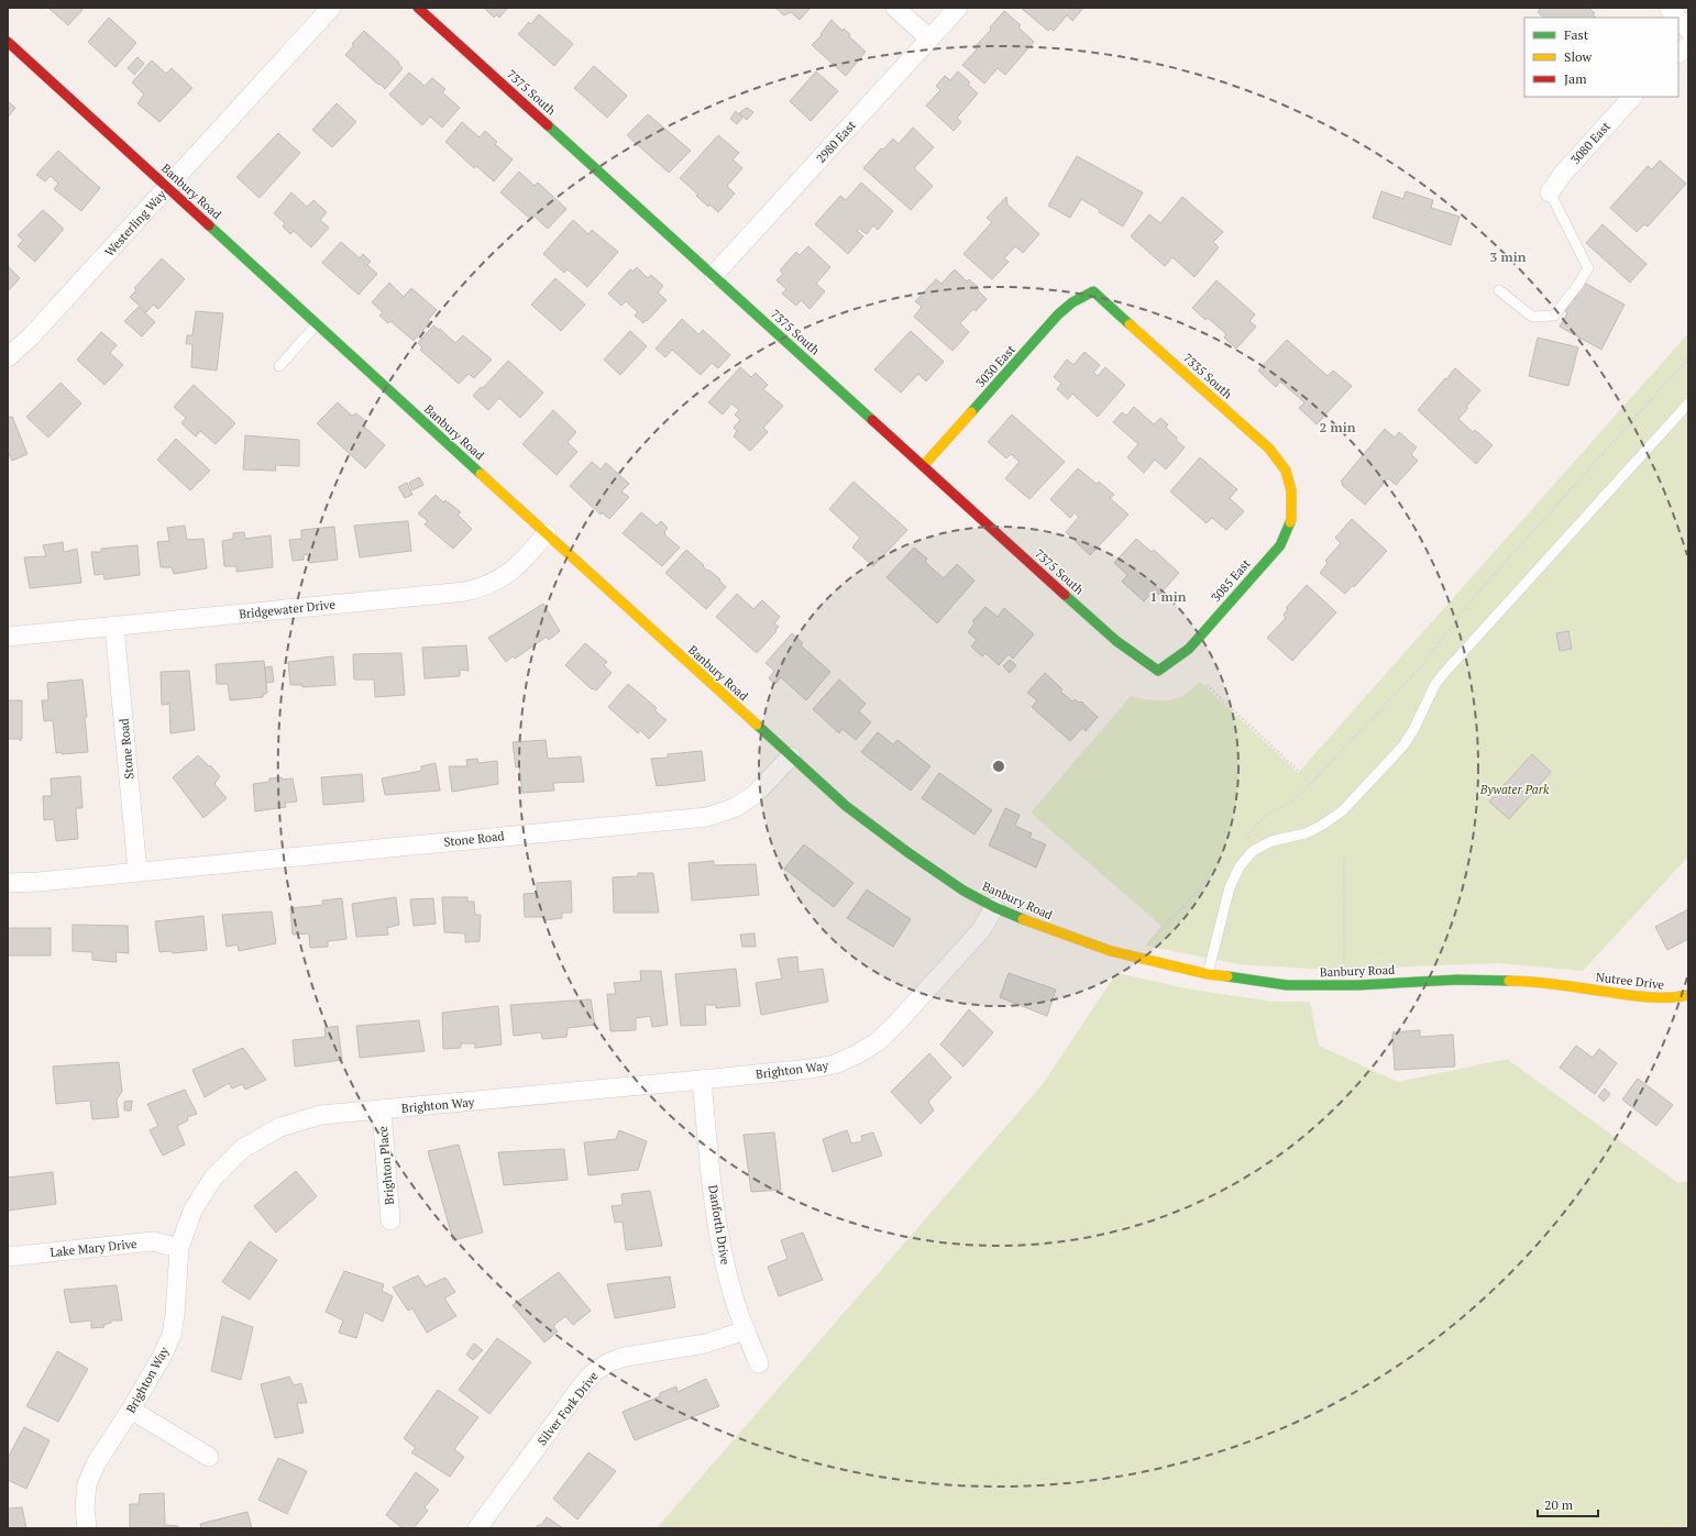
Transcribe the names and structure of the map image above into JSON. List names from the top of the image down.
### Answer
{
  "streets": {
    "street": [
      "7375 South",
      "2980 East",
      "3080 East",
      "Banbury Road",
      "Westerling Way",
      "3030 East",
      "7335 South",
      "3085 East",
      "Bridgewater Drive",
      "Stone Road",
      "Nutree Drive",
      "Brighton Way",
      "Brighton Place",
      "Danforth Drive",
      "Lake Mary Drive",
      "Silver Fork Drive"
    ]
  },
  "crossings": [
    ["7375 South", "2980 East"],
    ["7375 South", "3030 East"],
    ["7375 South", "3085 East"],
    ["Banbury Road", "Westerling Way"],
    ["Banbury Road", "Bridgewater Drive"],
    ["Banbury Road", "Stone Road"],
    ["Banbury Road", "Nutree Drive"],
    ["Banbury Road", "Brighton Way"],
    ["3030 East", "7335 South"],
    ["7335 South", "3085 East"],
    ["Bridgewater Drive", "Stone Road"],
    ["Brighton Way", "Brighton Place"],
    ["Brighton Way", "Danforth Drive"],
    ["Brighton Way", "Lake Mary Drive"],
    ["Danforth Drive", "Silver Fork Drive"]
  ],
  "parks": ["Bywater Park"],
  "legend": ["Fast", "Slow", "Jam"],
  "scale_bar": "20 m",
  "rings": ["3 min", "2 min", "1 min"]
}
